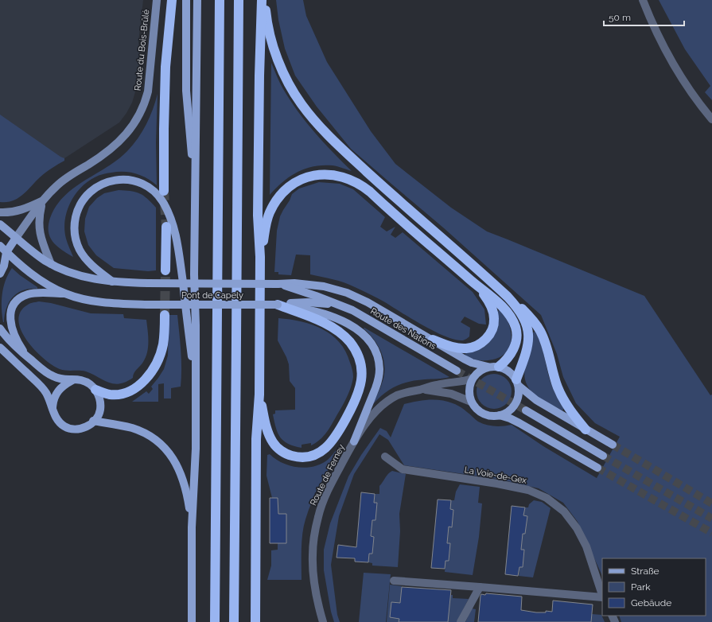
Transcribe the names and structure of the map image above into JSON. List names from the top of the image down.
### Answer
{
  "streets": {
    "main road": ["Route du Bois-Brûlé", "Pont de Capely", "Route des Nations"],
    "street": ["Route de Ferney", "La Voie-de-Gex"]
  },
  "crossings": [
    ["Pont de Capely", "Route des Nations"],
    ["Pont de Capely", "Route de Ferney"]
  ],
  "legend": ["Straße", "Park", "Gebäude"],
  "scale_bar": "50 m"
}
